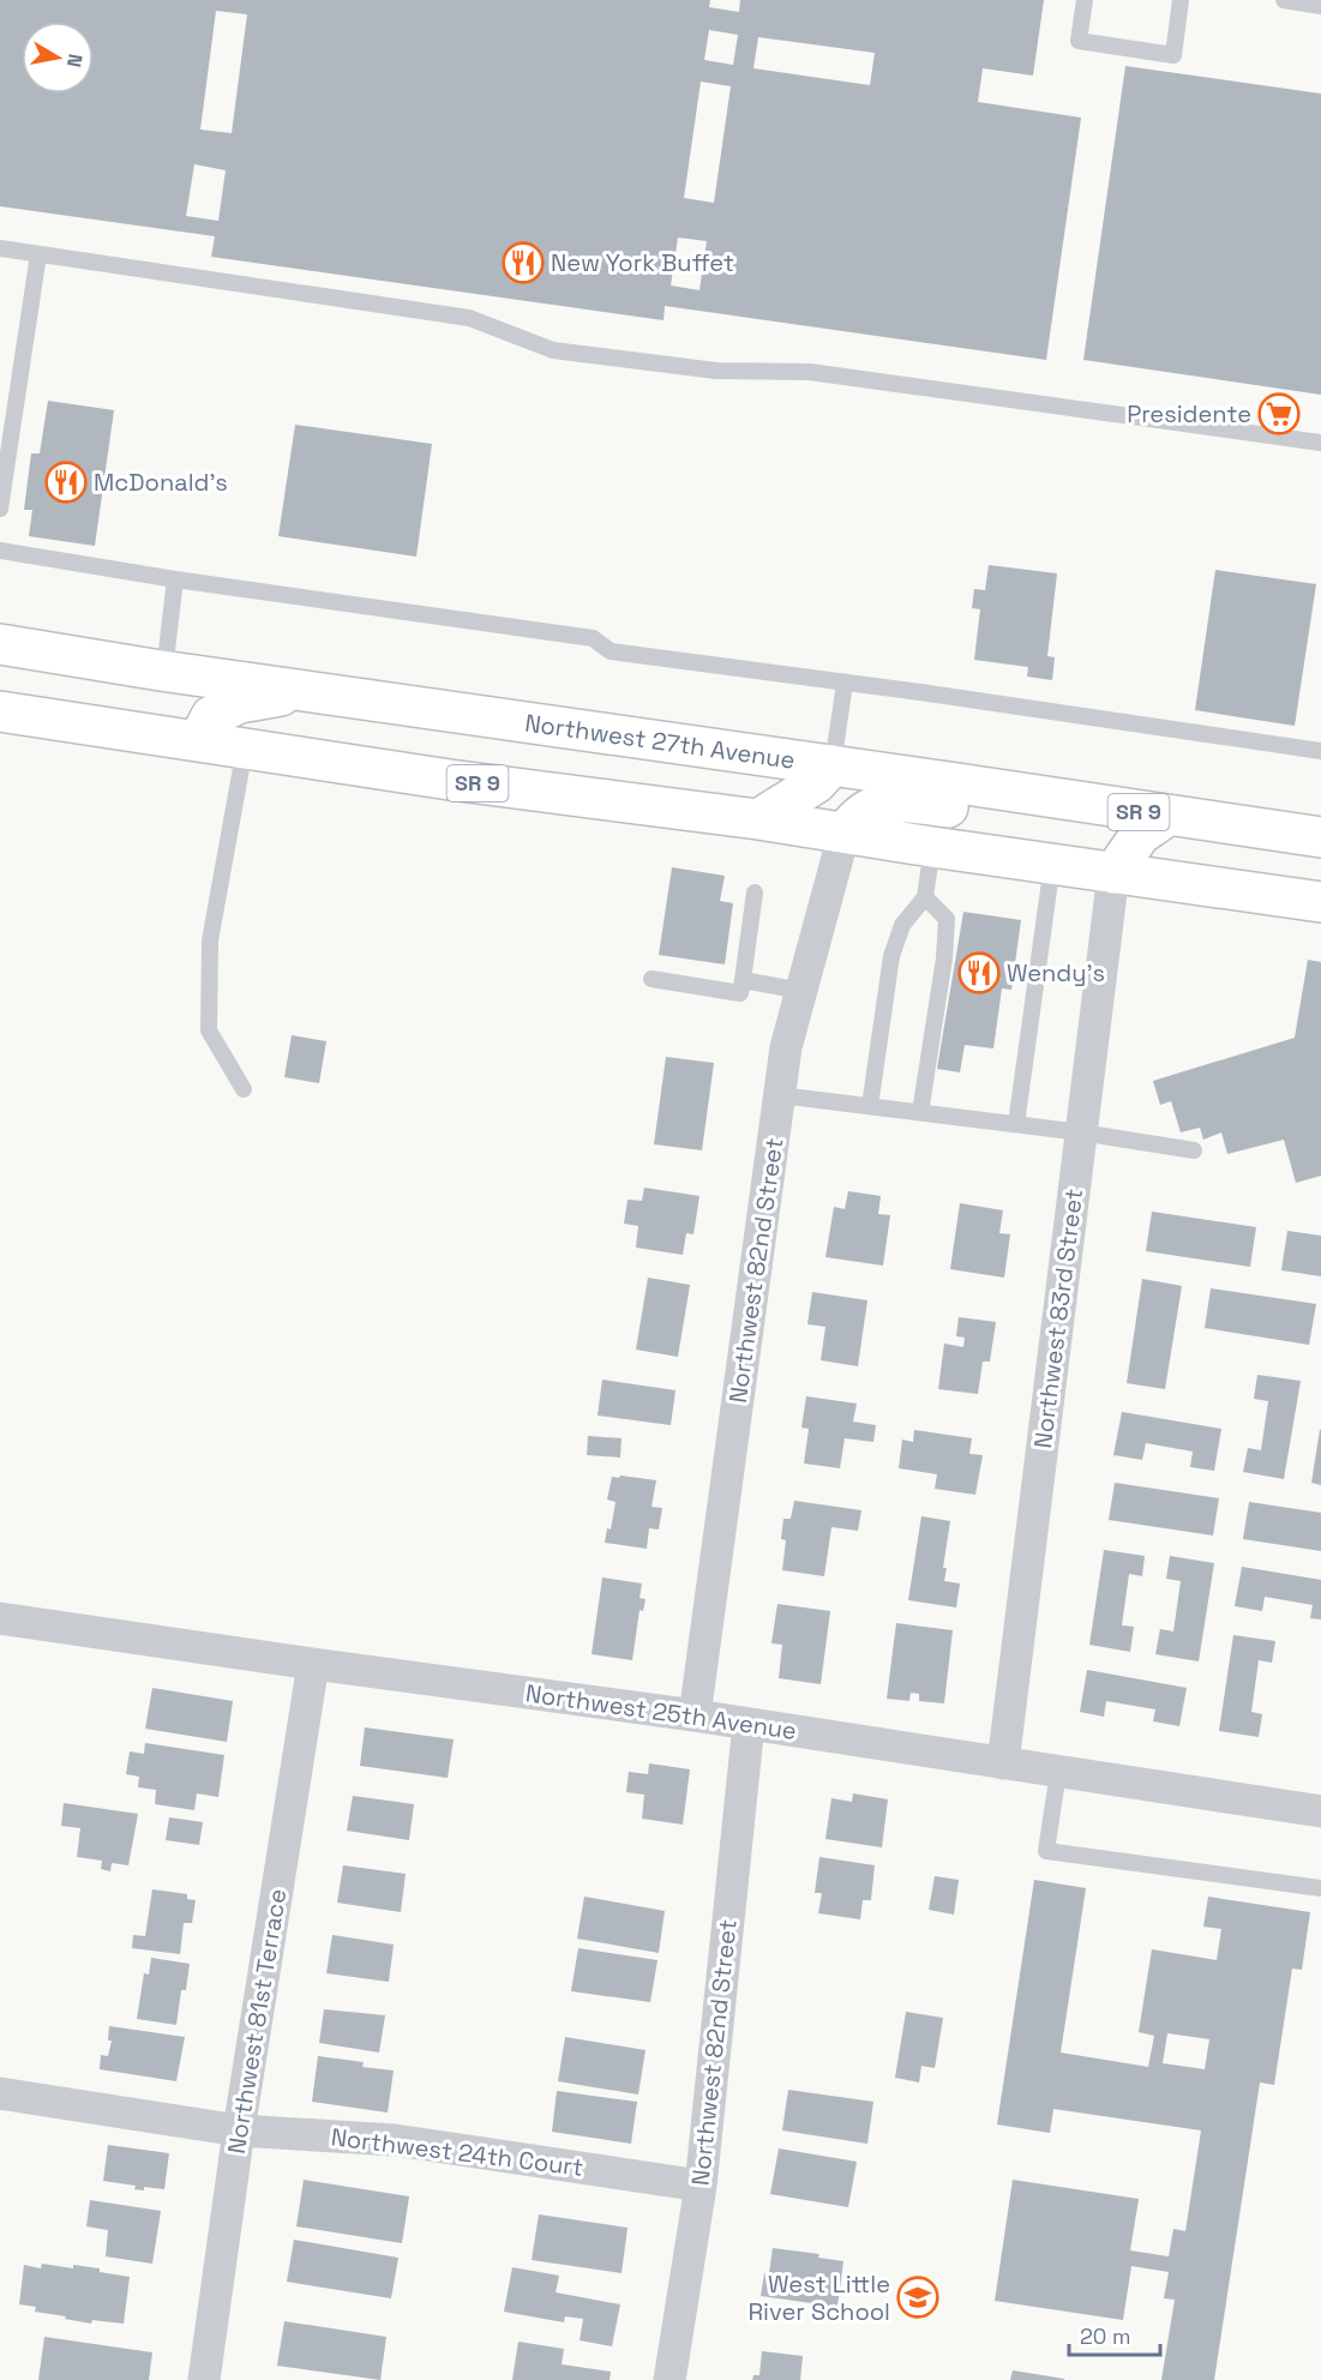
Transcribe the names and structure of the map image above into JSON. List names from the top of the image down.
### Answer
{
  "streets": {
    "main road": ["Northwest 27th Avenue", "SR 9"],
    "street": [
      "Northwest 82nd Street",
      "Northwest 83rd Street",
      "Northwest 25th Avenue",
      "Northwest 81st Terrace",
      "Northwest 24th Court"
    ]
  },
  "crossings": [
    ["SR 9", "Northwest 82nd Street"],
    ["SR 9", "Northwest 83rd Street"],
    ["Northwest 82nd Street", "Northwest 25th Avenue"],
    ["Northwest 82nd Street", "Northwest 24th Court"],
    ["Northwest 83rd Street", "Northwest 25th Avenue"],
    ["Northwest 25th Avenue", "Northwest 81st Terrace"],
    ["Northwest 81st Terrace", "Northwest 24th Court"]
  ],
  "places": {
    "restaurant": ["New York Buffet", "McDonald's", "Wendy's"],
    "supermarket": ["Presidente"],
    "school or university": ["West Little River School"]
  },
  "scale_bar": "20 m",
  "north": "right"
}
